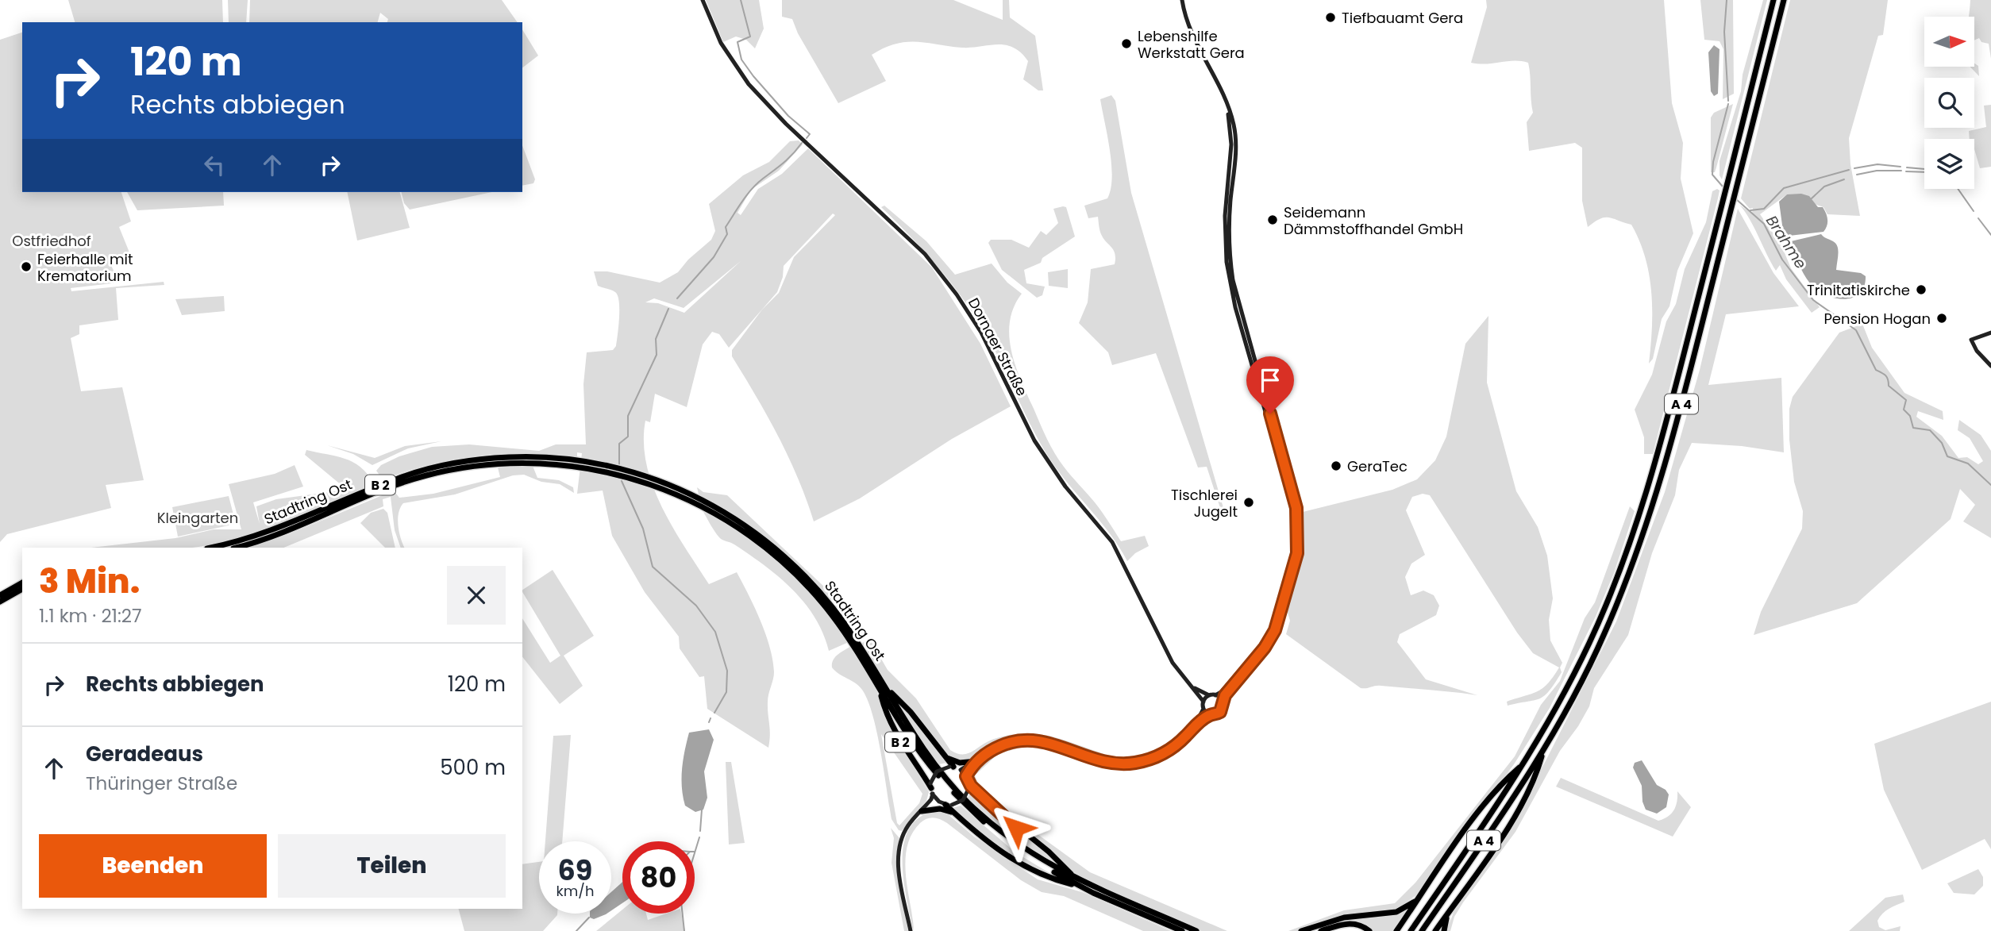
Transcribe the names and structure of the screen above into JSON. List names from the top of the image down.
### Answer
{
  "streets": {
    "highway": ["A 4", "B 2", "Stadtring Ost"],
    "main road": ["Dornaer Straße"]
  },
  "crossings": [
    ["B 2", "Stadtring Ost"]
  ],
  "water": ["Brahme"],
  "parks": ["Ostfriedhof", "Kleingarten"],
  "places": [
    "Tiefbauamt Gera",
    "Lebenshilfe Werkstatt Gera",
    "Seidemann Dämmstoffhandel GmbH",
    "Feierhalle mit Krematorium",
    "Trinitatiskirche",
    "Pension Hogan",
    "GeraTec",
    "Tischlerei Jugelt"
  ],
  "north": "right",
  "page": {
    "turn": ["120 m", "Rechts abbiegen"],
    "heading": ["3 Min.", "1.1 km · 21:27"],
    "list": [
      {
        "name": "Rechts abbiegen",
        "value": "120 m"
      },
      {
        "name": "Geradeaus",
        "note": "Thüringer Straße",
        "value": "500 m"
      }
    ],
    "buttons": ["Beenden", "Teilen"],
    "speed": "69 km/h",
    "limit": "80"
  }
}
